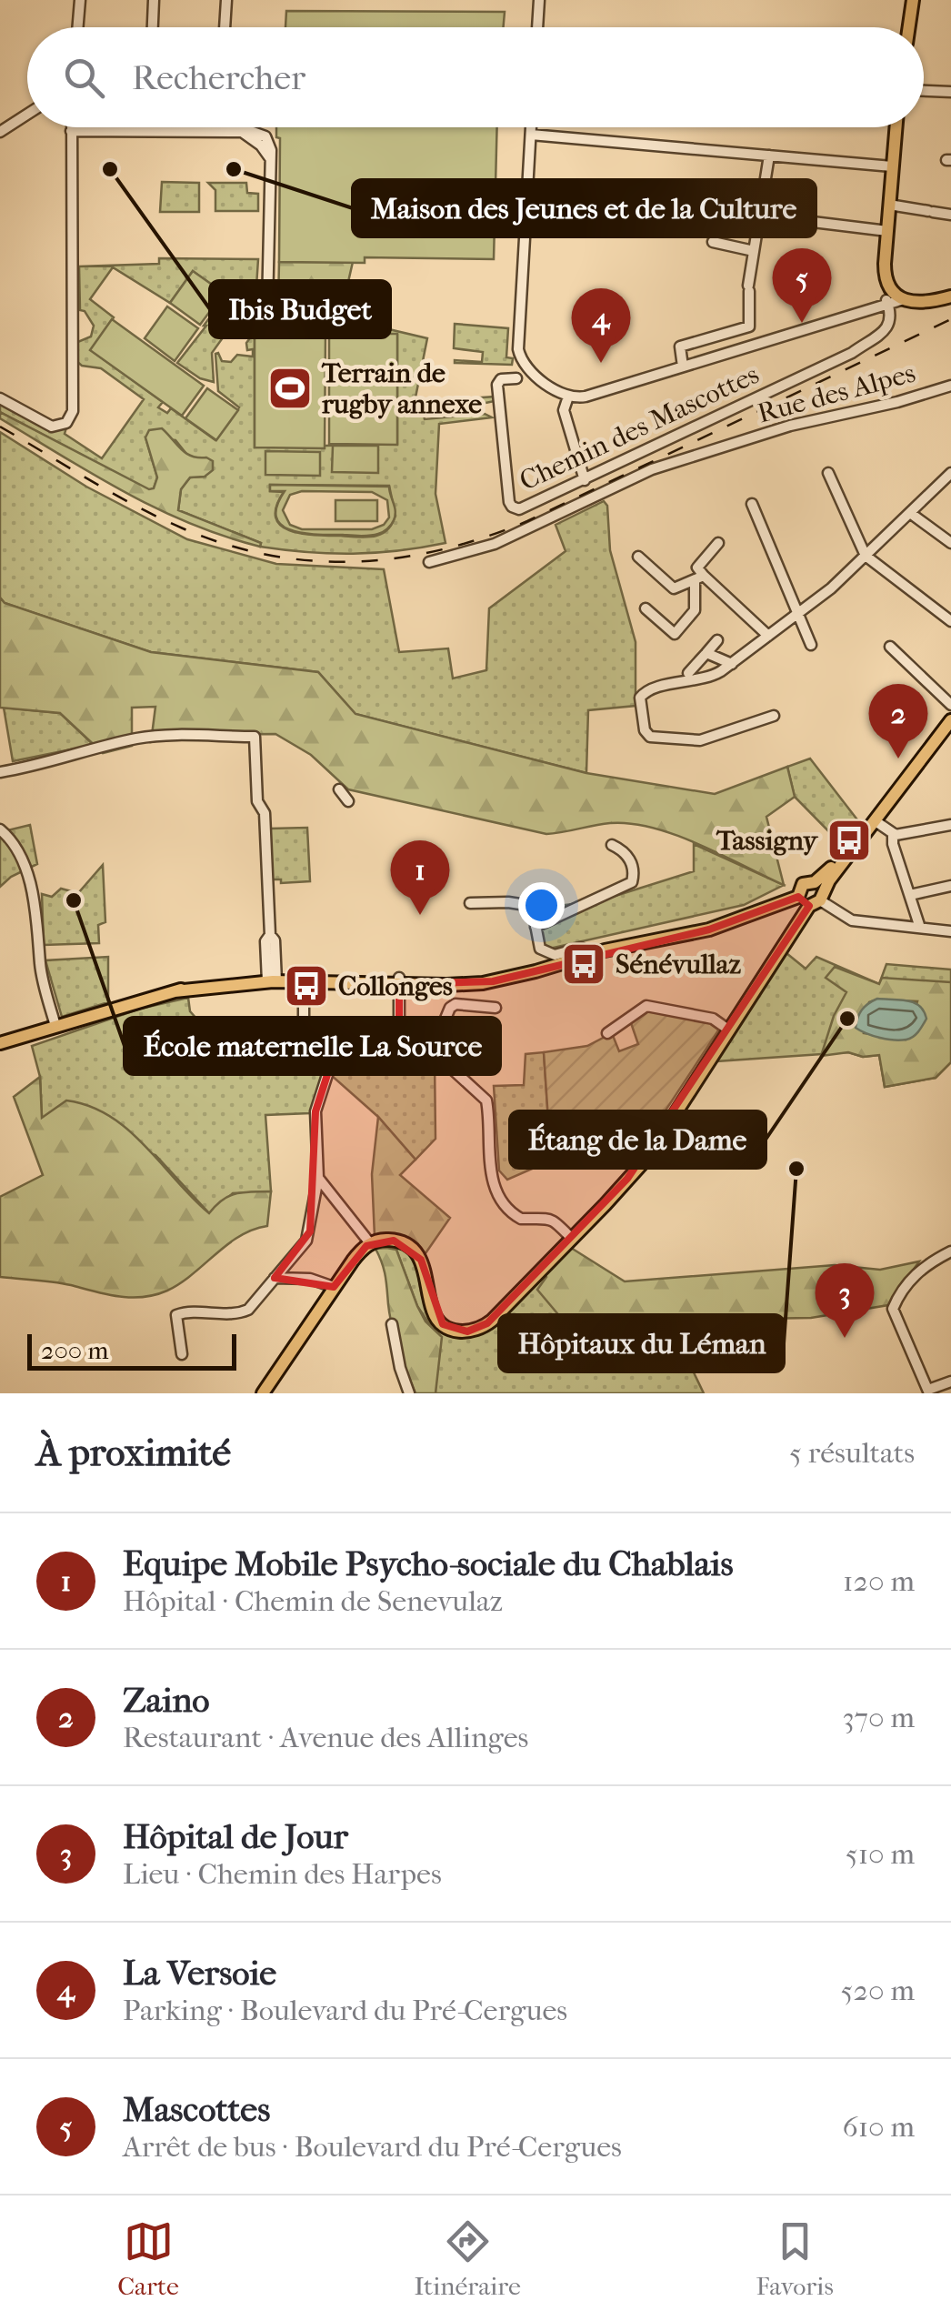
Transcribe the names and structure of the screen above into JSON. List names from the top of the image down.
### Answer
{
  "streets": {
    "street": ["Rue des Alpes", "Chemin des Mascottes"]
  },
  "places": {
    "other": [
      "Ibis Budget",
      "Maison des Jeunes et de la Culture",
      "École maternelle La Source",
      "Étang de la Dame",
      "Hôpitaux du Léman"
    ],
    "sports": ["Terrain de rugby annexe"],
    "bus stop": ["Tassigny", "Sénévullaz", "Collonges"]
  },
  "scale_bar": "200 m",
  "page": {
    "search": "Rechercher",
    "pins": [
      "5",
      "4",
      "2",
      "1",
      "3"
    ],
    "scale": "200 m",
    "heading": ["À proximité", "5 résultats"],
    "list": [
      {
        "mark": "1",
        "name": "Equipe Mobile Psycho-sociale du Chablais",
        "note": "Hôpital · Chemin de Senevulaz",
        "value": "120 m"
      },
      {
        "mark": "2",
        "name": "Zaino",
        "note": "Restaurant · Avenue des Allinges",
        "value": "370 m"
      },
      {
        "mark": "3",
        "name": "Hôpital de Jour",
        "note": "Lieu · Chemin des Harpes",
        "value": "510 m"
      },
      {
        "mark": "4",
        "name": "La Versoie",
        "note": "Parking · Boulevard du Pré-Cergues",
        "value": "520 m"
      },
      {
        "mark": "5",
        "name": "Mascottes",
        "note": "Arrêt de bus · Boulevard du Pré-Cergues",
        "value": "610 m"
      }
    ],
    "nav": ["Carte", "Itinéraire", "Favoris"]
  }
}
